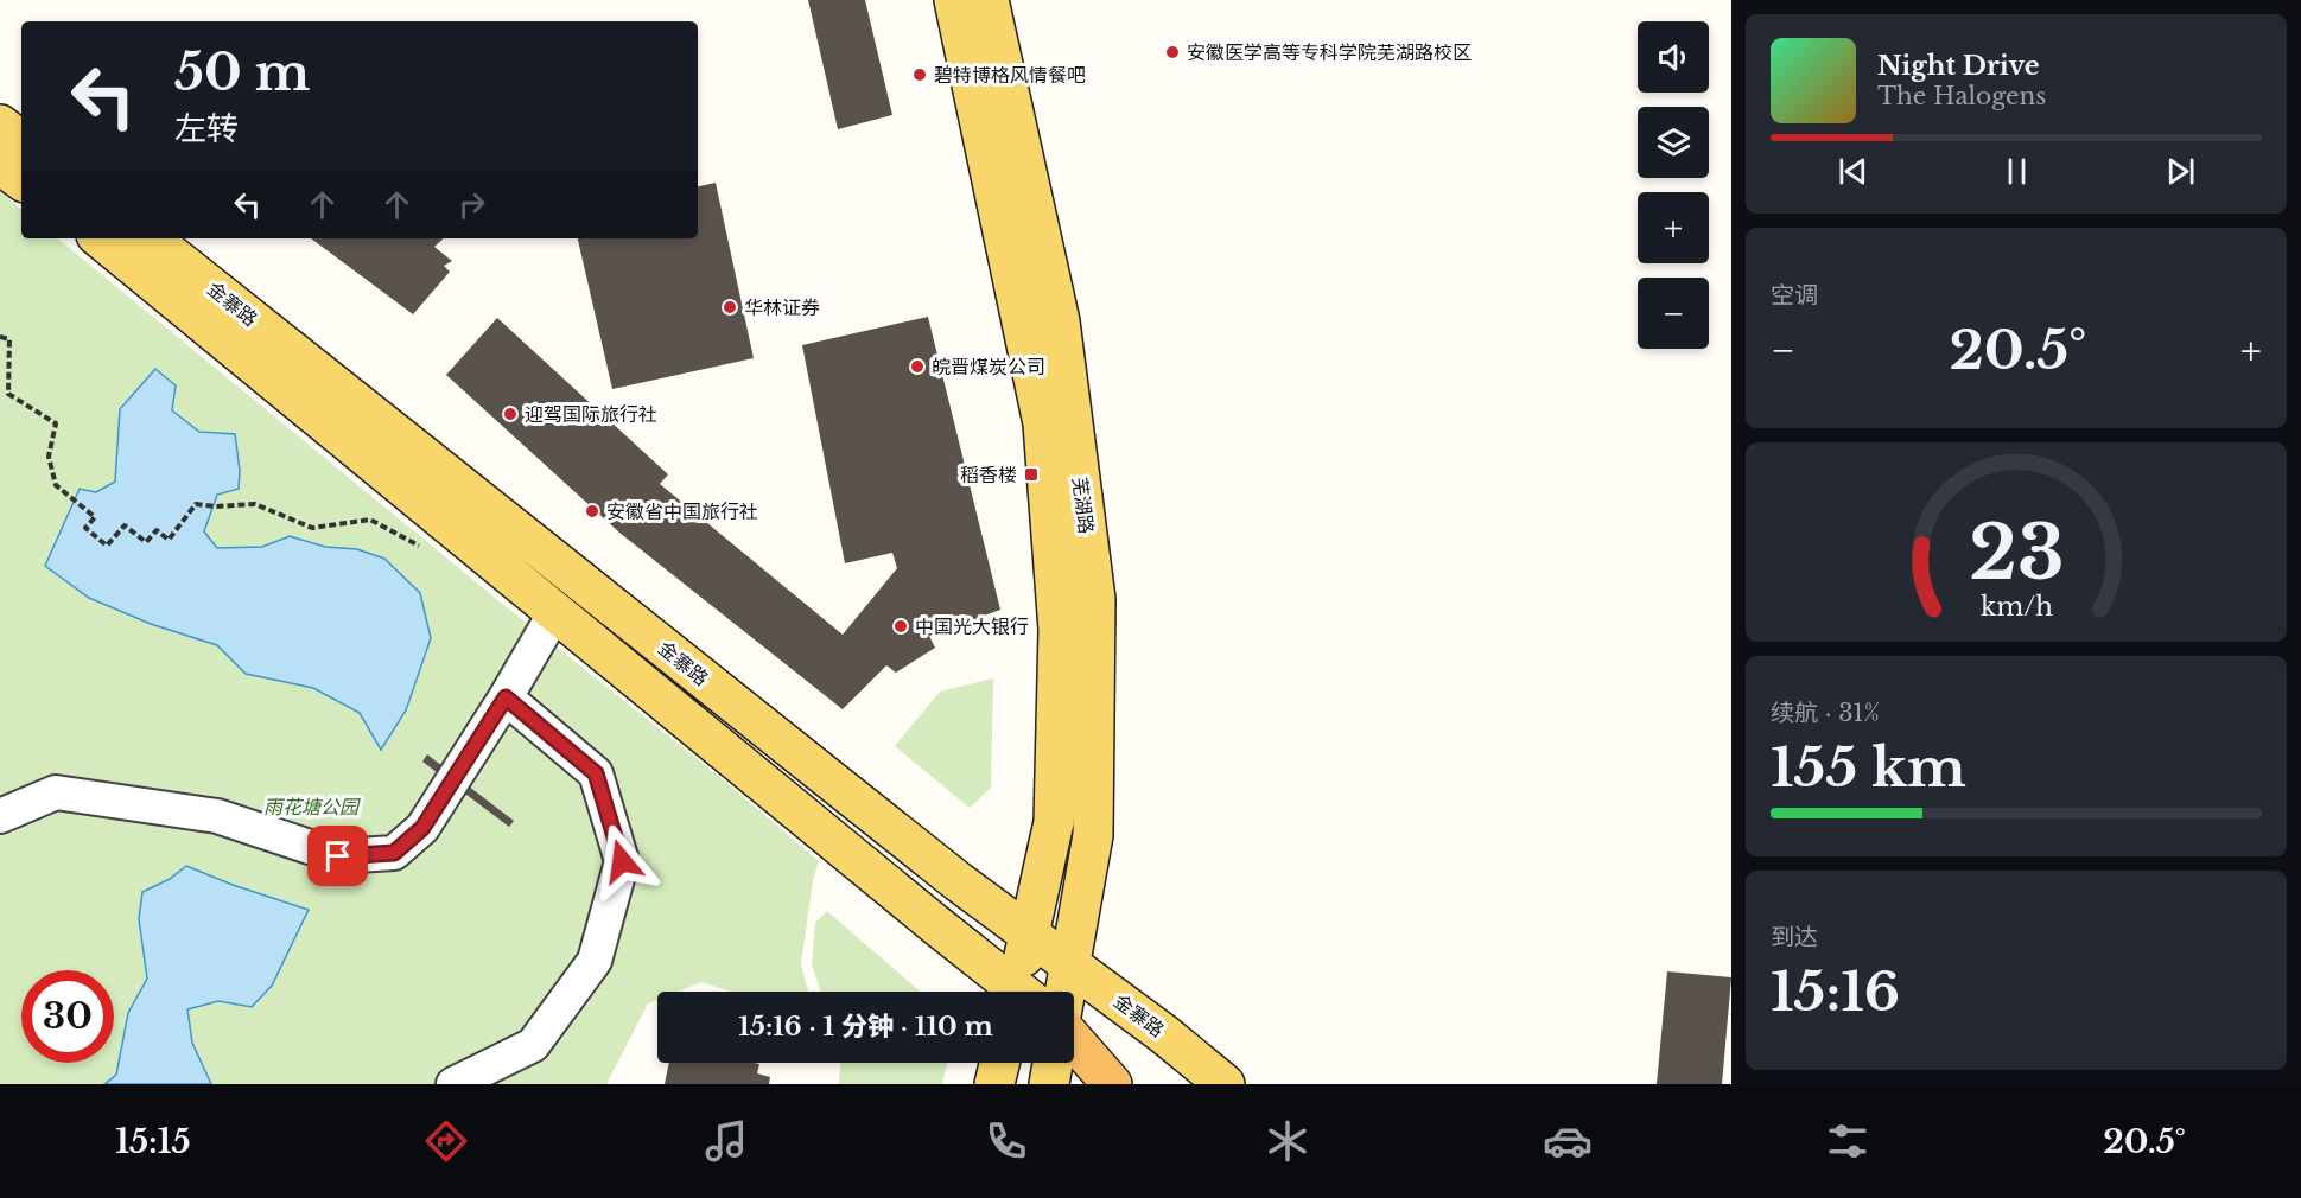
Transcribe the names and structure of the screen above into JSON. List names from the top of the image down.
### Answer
{
  "streets": {
    "main road": ["金寨路", "芜湖路"]
  },
  "crossings": [
    ["金寨路", "芜湖路"]
  ],
  "parks": ["雨花塘公园"],
  "places": {
    "other": [
      "安徽医学高等专科学院芜湖路校区",
      "碧特博格风情餐吧",
      "华林证券",
      "皖晋煤炭公司",
      "迎驾国际旅行社",
      "安徽省中国旅行社",
      "中国光大银行"
    ],
    "transit": ["稻香楼"]
  },
  "page": {
    "map_buttons": ["+", "−"],
    "turn": ["50 m", "左转"],
    "song": ["Night Drive", "The Halogens"],
    "tile": [
      "空调",
      ["续航 · 31%", "155 km"],
      ["到达", "15:16"]
    ],
    "heat": ["−", "20.5°", "+"],
    "limit": "30",
    "trip": "15:16 · 1 分钟 · 110 m",
    "tabs": ["15:15", "20.5°"],
    "gauge": ["23", "km/h"]
  }
}
